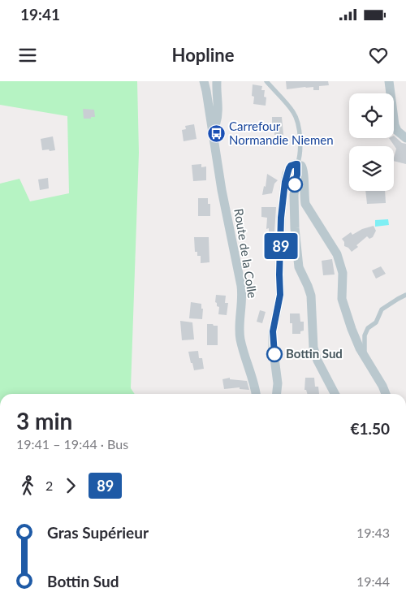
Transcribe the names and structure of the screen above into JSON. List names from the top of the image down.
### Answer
{
  "streets": {
    "street": ["Route de la Colle"]
  },
  "places": {
    "bus stop": ["Carrefour Normandie Niemen"],
    "other": ["Bottin Sud"]
  },
  "lines": ["bus line 89"],
  "page": {
    "status": "19:41",
    "header": "Hopline",
    "on_map": "89",
    "heading": ["3 min", "19:41 – 19:44 · Bus", "€1.50"],
    "legs": ["2", "89"],
    "list": [
      {
        "name": "Gras Supérieur",
        "value": "19:43"
      },
      {
        "name": "Bottin Sud",
        "value": "19:44"
      }
    ]
  }
}
